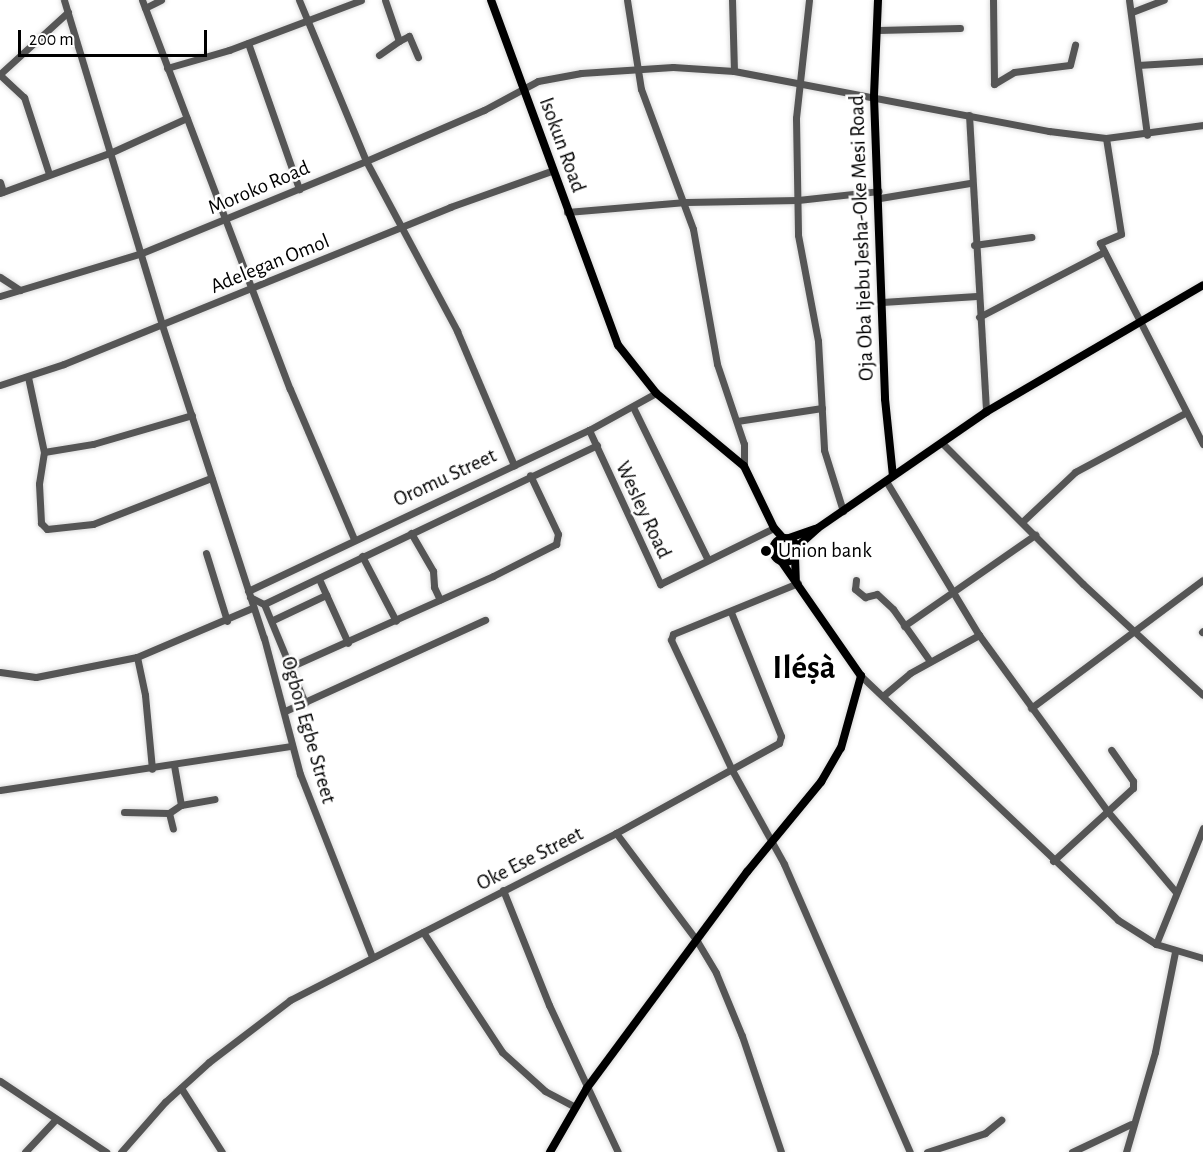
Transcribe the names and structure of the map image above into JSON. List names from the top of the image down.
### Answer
{
  "streets": {
    "main road": ["Isokun Road", "Oja Oba Ijebu Jesha-Oke Mesi Road"],
    "street": [
      "Moroko Road",
      "Adelegan Omol",
      "Oromu Street",
      "Wesley Road",
      "Ogbon Egbe Street",
      "Oke Ese Street"
    ]
  },
  "crossings": [
    ["Isokun Road", "Moroko Road"],
    ["Isokun Road", "Adelegan Omol"],
    ["Isokun Road", "Oromu Street"],
    ["Moroko Road", "Oja Oba Ijebu Jesha-Oke Mesi Road"],
    ["Oromu Street", "Wesley Road"],
    ["Oromu Street", "Ogbon Egbe Street"],
    ["Ogbon Egbe Street", "Oke Ese Street"]
  ],
  "districts": ["Iléṣà"],
  "places": ["Union bank"],
  "scale_bar": "200 m"
}
